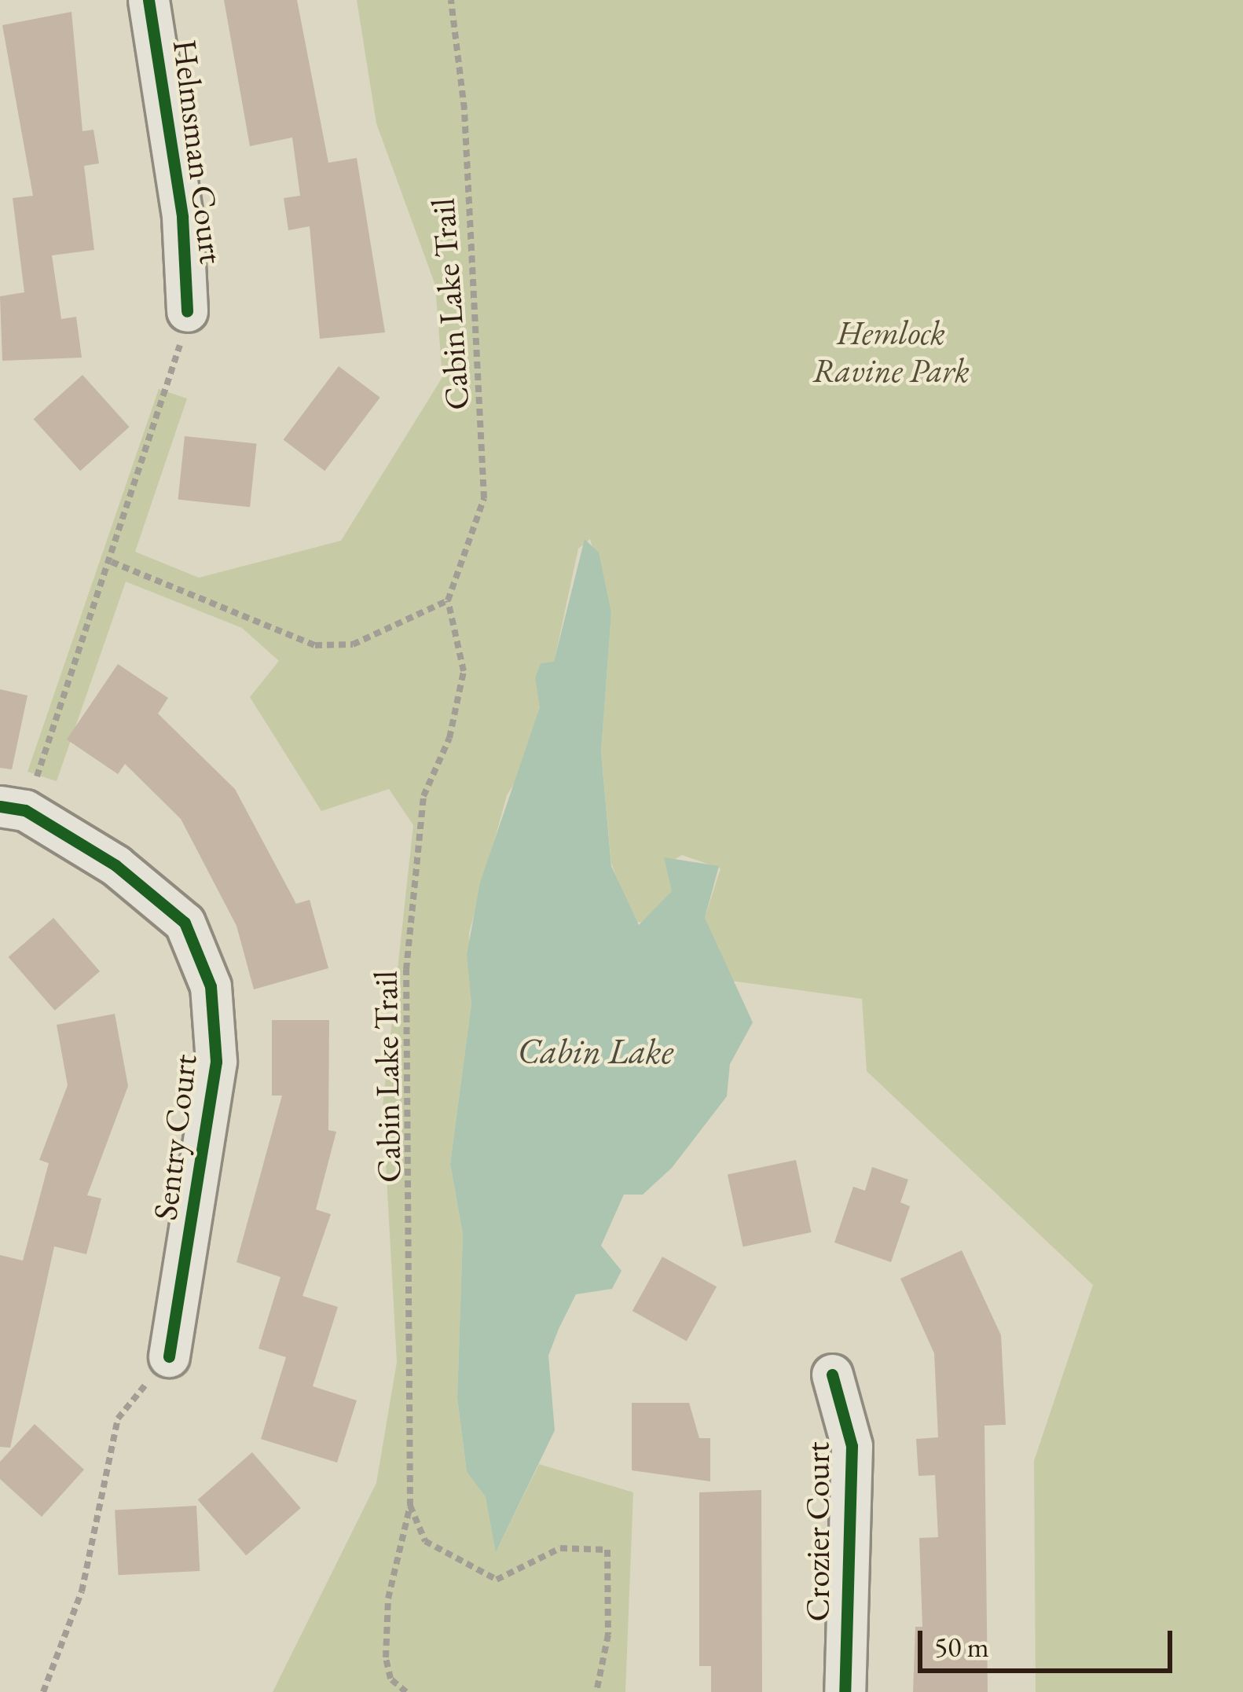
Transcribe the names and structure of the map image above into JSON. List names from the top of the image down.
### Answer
{
  "streets": {
    "street": ["Helmsman Court", "Sentry Court", "Crozier Court"],
    "path": ["Cabin Lake Trail"]
  },
  "water": ["Cabin Lake"],
  "parks": ["Hemlock Ravine Park"],
  "scale_bar": "50 m"
}
